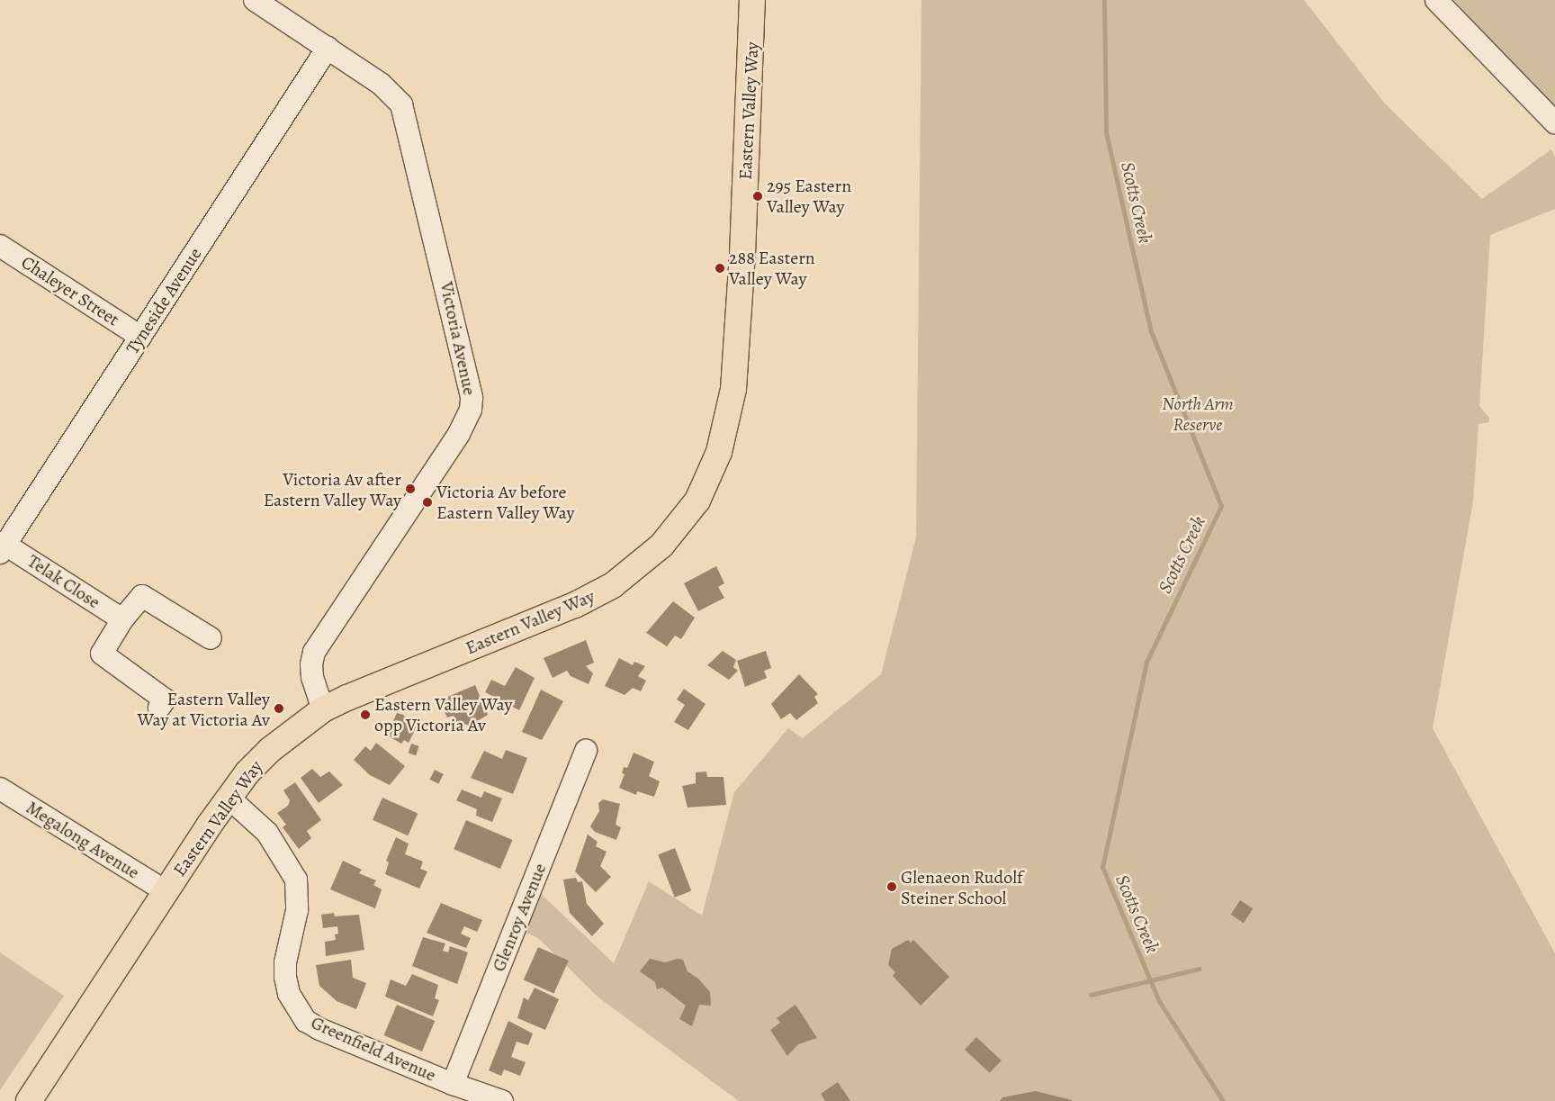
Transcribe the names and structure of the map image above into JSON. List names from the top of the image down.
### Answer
{
  "streets": {
    "main road": ["Eastern Valley Way"],
    "street": [
      "Chaleyer Street",
      "Tyneside Avenue",
      "Victoria Avenue",
      "Telak Close",
      "Megalong Avenue",
      "Glenroy Avenue",
      "Greenfield Avenue"
    ]
  },
  "crossings": [
    ["Eastern Valley Way", "Victoria Avenue"],
    ["Eastern Valley Way", "Megalong Avenue"],
    ["Eastern Valley Way", "Greenfield Avenue"],
    ["Chaleyer Street", "Tyneside Avenue"],
    ["Tyneside Avenue", "Victoria Avenue"],
    ["Tyneside Avenue", "Telak Close"],
    ["Glenroy Avenue", "Greenfield Avenue"]
  ],
  "water": ["Scotts Creek"],
  "parks": ["North Arm Reserve"],
  "places": [
    "295 Eastern Valley Way",
    "288 Eastern Valley Way",
    "Victoria Av after Eastern Valley Way",
    "Victoria Av before Eastern Valley Way",
    "Eastern Valley Way at Victoria Av",
    "Eastern Valley Way opp Victoria Av",
    "Glenaeon Rudolf Steiner School"
  ]
}
